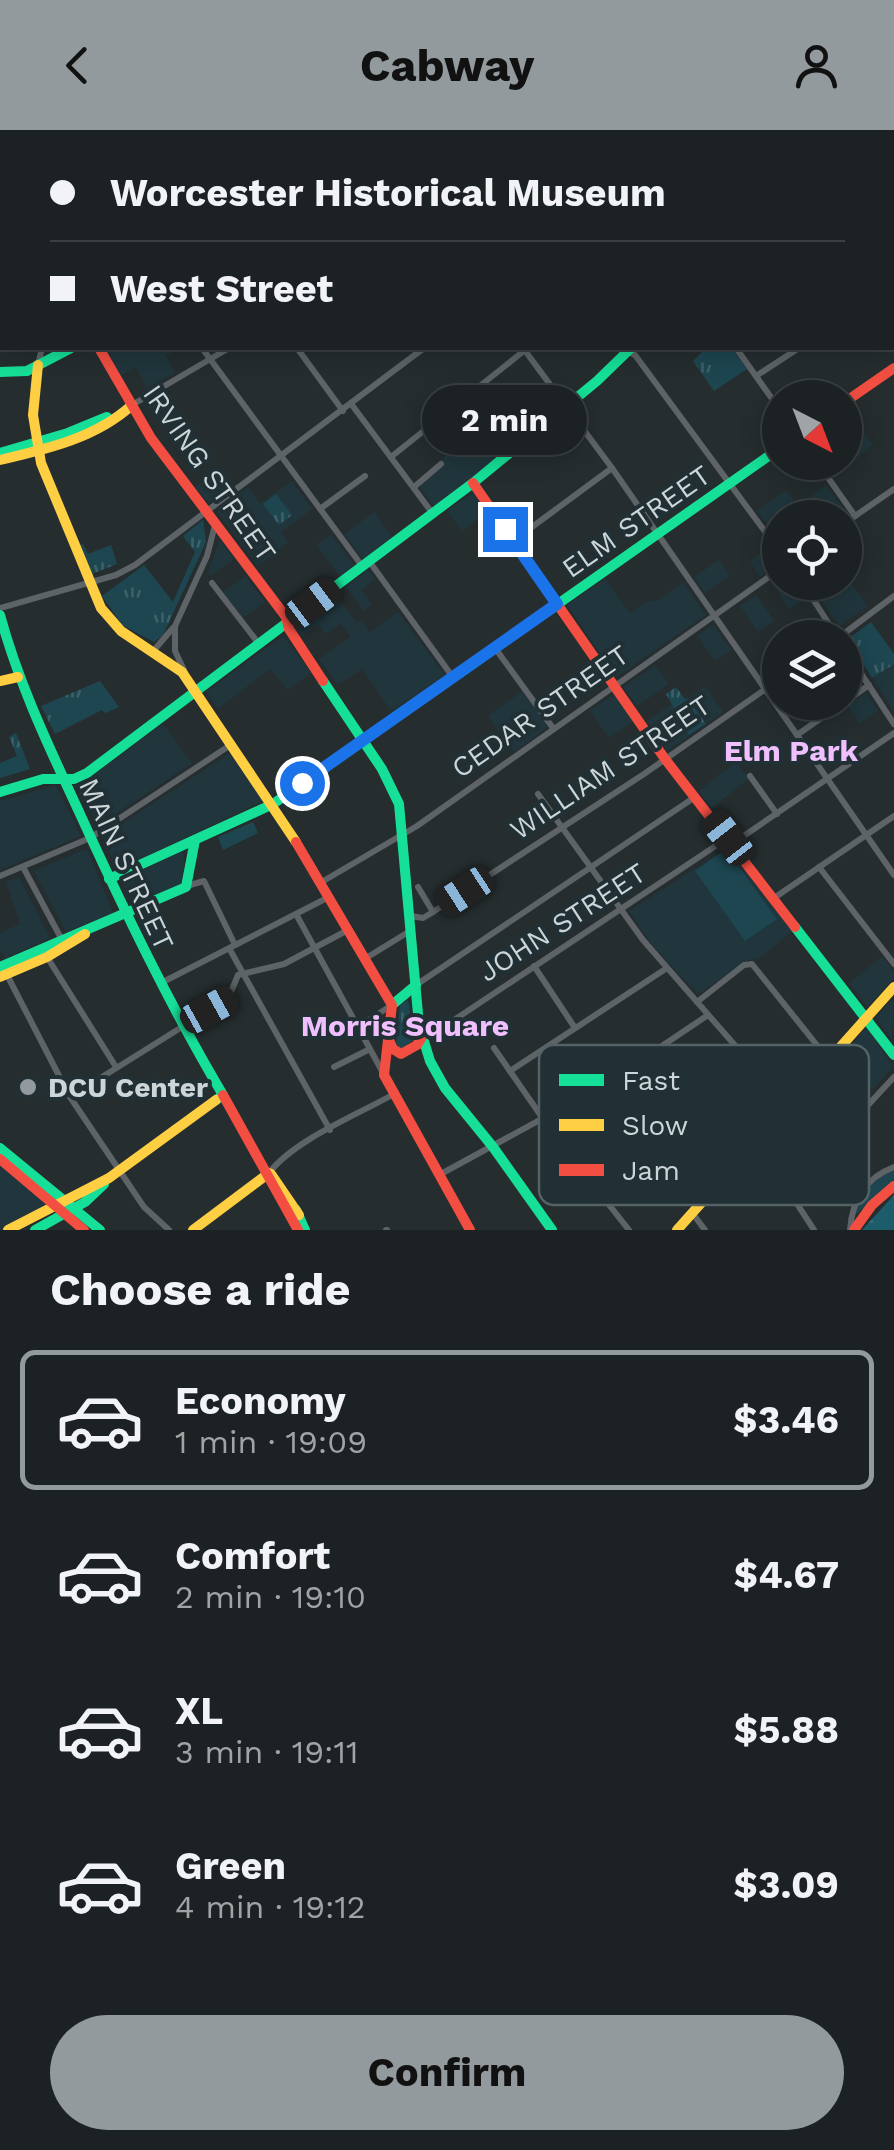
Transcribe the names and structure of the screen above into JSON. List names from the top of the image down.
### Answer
{
  "streets": {
    "main road": ["IRVING STREET", "ELM STREET", "MAIN STREET"],
    "street": ["CEDAR STREET", "WILLIAM STREET", "JOHN STREET"]
  },
  "crossings": [
    ["IRVING STREET", "ELM STREET"],
    ["IRVING STREET", "CEDAR STREET"],
    ["IRVING STREET", "WILLIAM STREET"],
    ["IRVING STREET", "JOHN STREET"],
    ["ELM STREET", "MAIN STREET"]
  ],
  "districts": ["Elm Park", "Morris Square"],
  "places": ["DCU Center"],
  "legend": ["Fast", "Slow", "Jam"],
  "north": "bottom right",
  "page": {
    "header": "Cabway",
    "banner": ["Worcester Historical Museum", "West Street"],
    "bubble": "2 min",
    "heading": "Choose a ride",
    "list": [
      {
        "name": "Economy",
        "note": "1 min · 19:09",
        "value": "$3.46"
      },
      {
        "name": "Comfort",
        "note": "2 min · 19:10",
        "value": "$4.67"
      },
      {
        "name": "XL",
        "note": "3 min · 19:11",
        "value": "$5.88"
      },
      {
        "name": "Green",
        "note": "4 min · 19:12",
        "value": "$3.09"
      }
    ],
    "buttons": "Confirm"
  }
}
